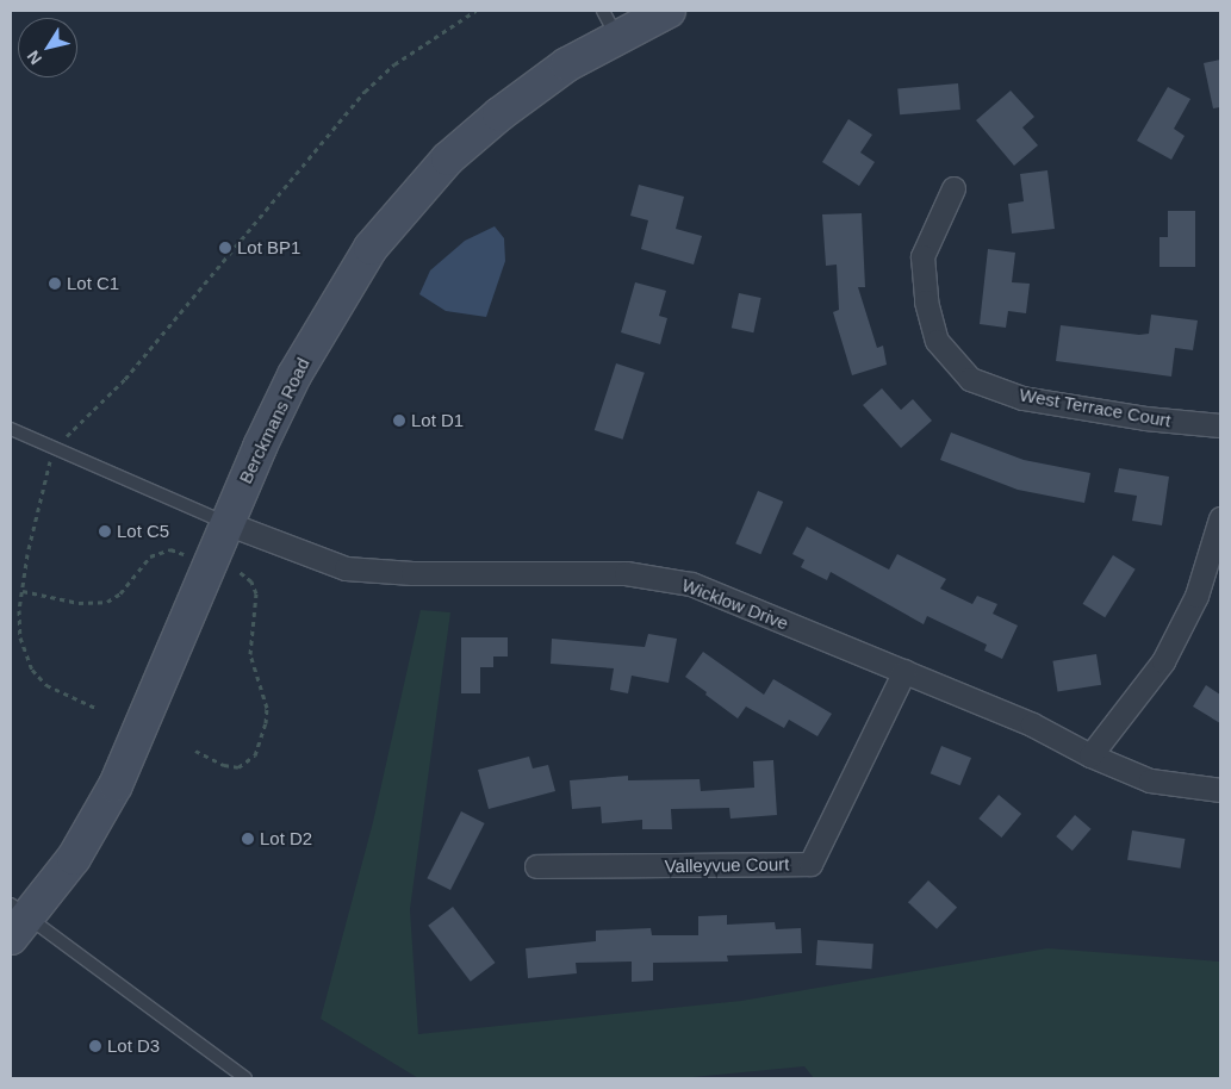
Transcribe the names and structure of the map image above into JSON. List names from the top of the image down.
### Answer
{
  "streets": {
    "main road": ["Berckmans Road"],
    "street": ["West Terrace Court", "Wicklow Drive", "Valleyvue Court"]
  },
  "crossings": [
    ["Berckmans Road", "Wicklow Drive"],
    ["Wicklow Drive", "Valleyvue Court"]
  ],
  "places": [
    "Lot BP1",
    "Lot C1",
    "Lot D1",
    "Lot C5",
    "Lot D2",
    "Lot D3"
  ],
  "north": "bottom left"
}
